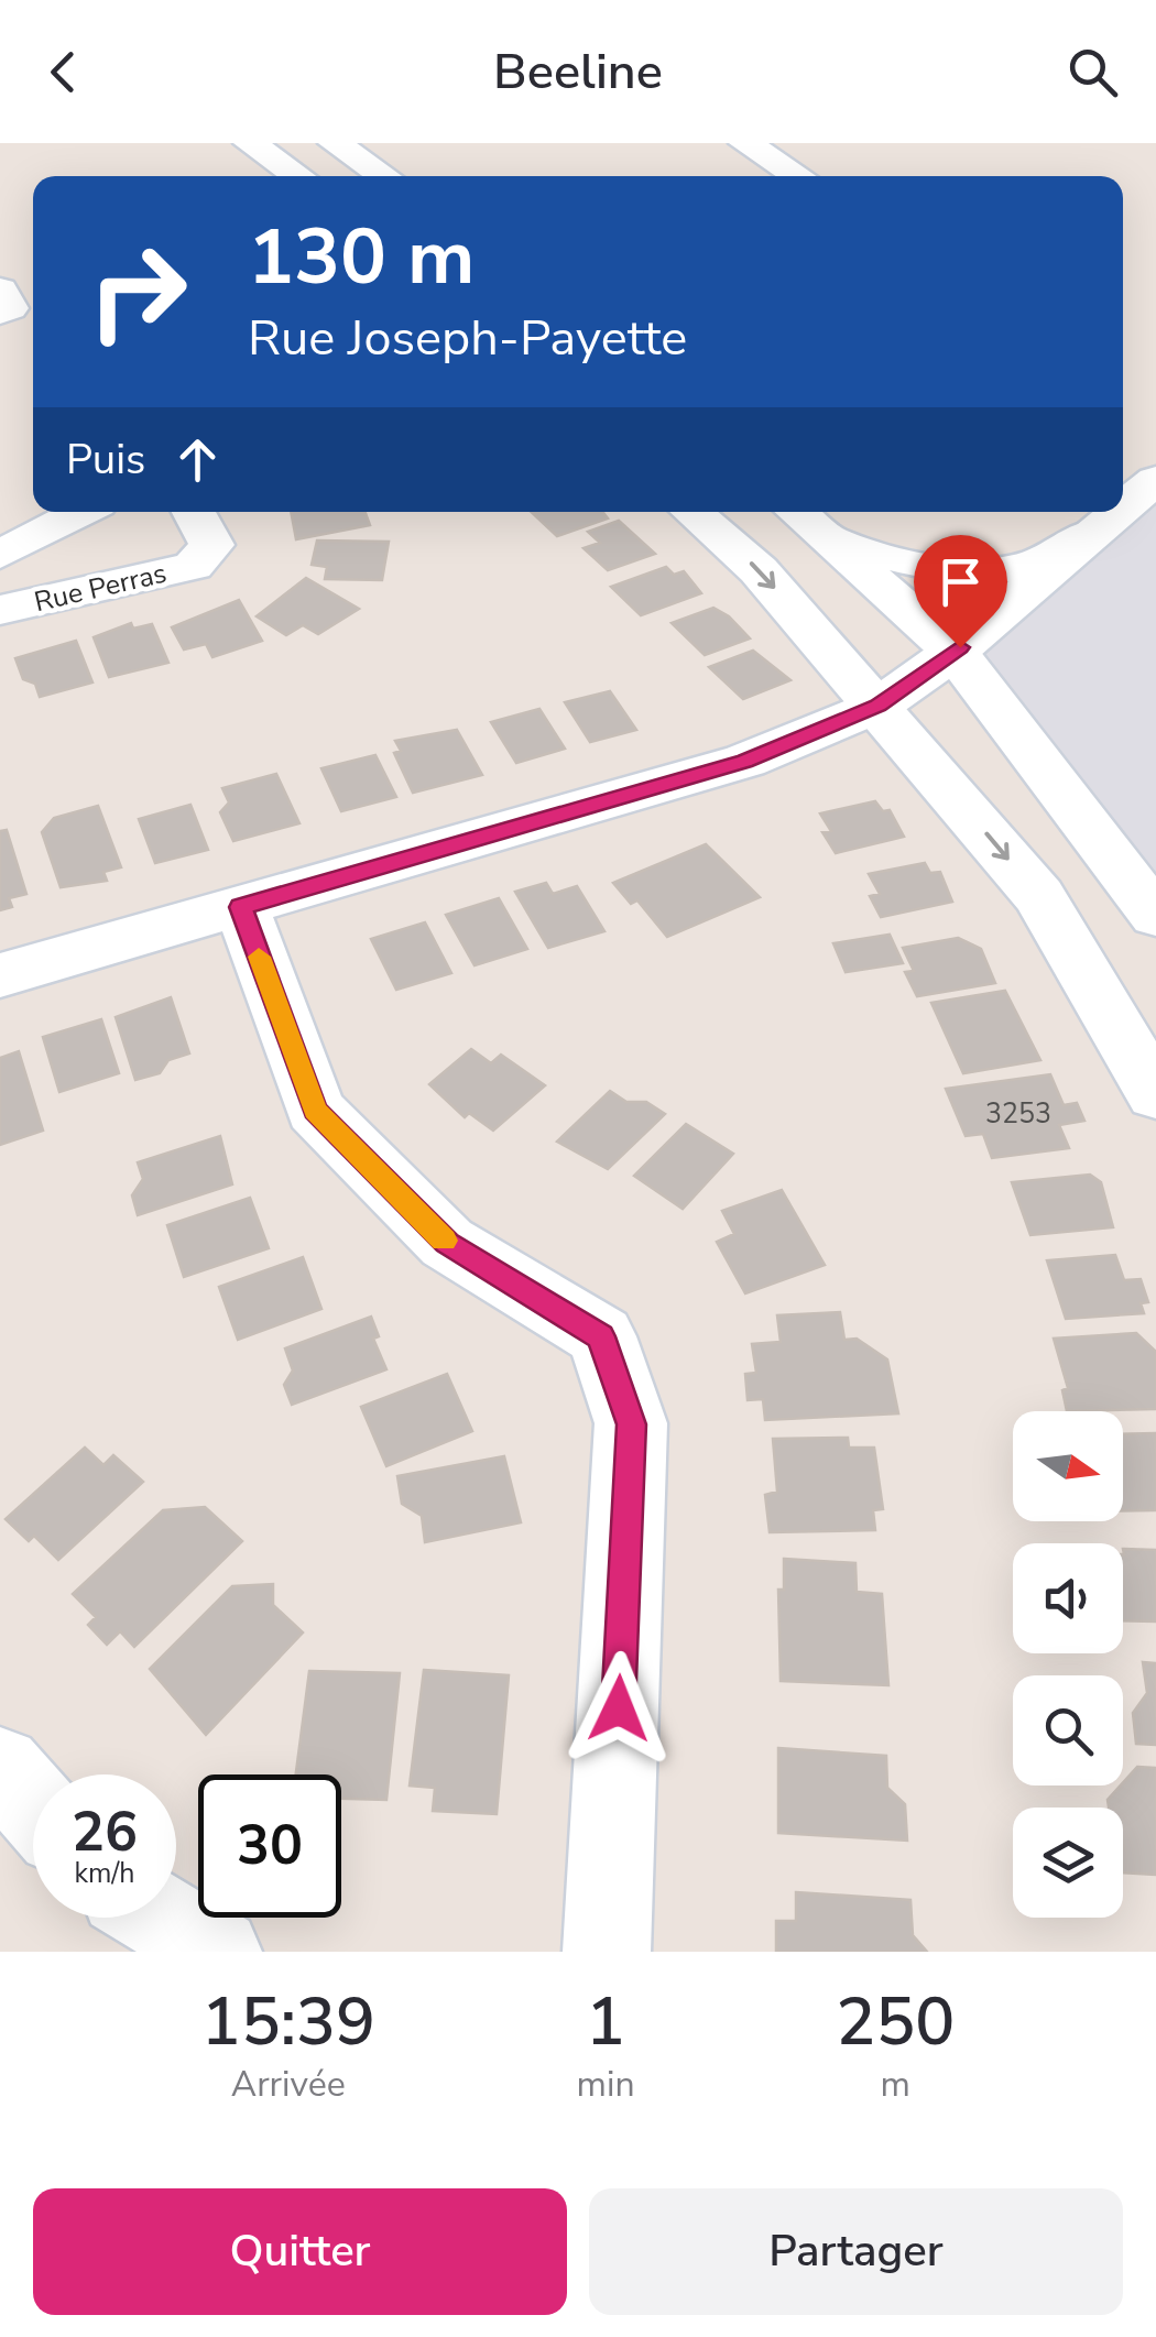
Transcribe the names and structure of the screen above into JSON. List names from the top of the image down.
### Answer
{
  "streets": {
    "street": ["Rue Perras"]
  },
  "house_numbers": ["3253"],
  "north": "right",
  "page": {
    "header": "Beeline",
    "turn": ["130 m", "Rue Joseph-Payette"],
    "then": "Puis",
    "speed": "26 km/h",
    "limit": "30",
    "eta": [
      "15:39",
      "Arrivée",
      "1",
      "min",
      "250",
      "m"
    ],
    "buttons": ["Quitter", "Partager"]
  }
}
